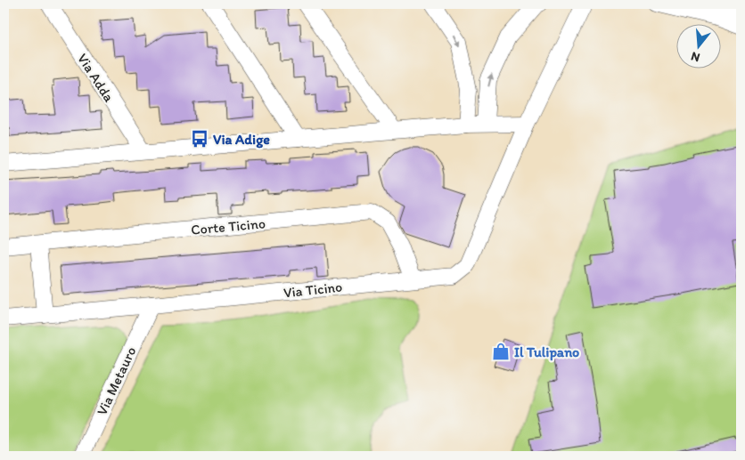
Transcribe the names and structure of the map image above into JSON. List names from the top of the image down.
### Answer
{
  "streets": {
    "street": [
      "Via Adda",
      "Corte Ticino",
      "Via Ticino",
      "Via Metauro"
    ]
  },
  "crossings": [
    ["Corte Ticino", "Via Ticino"],
    ["Via Ticino", "Via Metauro"]
  ],
  "places": {
    "bus stop": ["Via Adige"],
    "shop": ["Il Tulipano"]
  },
  "north": "bottom"
}
